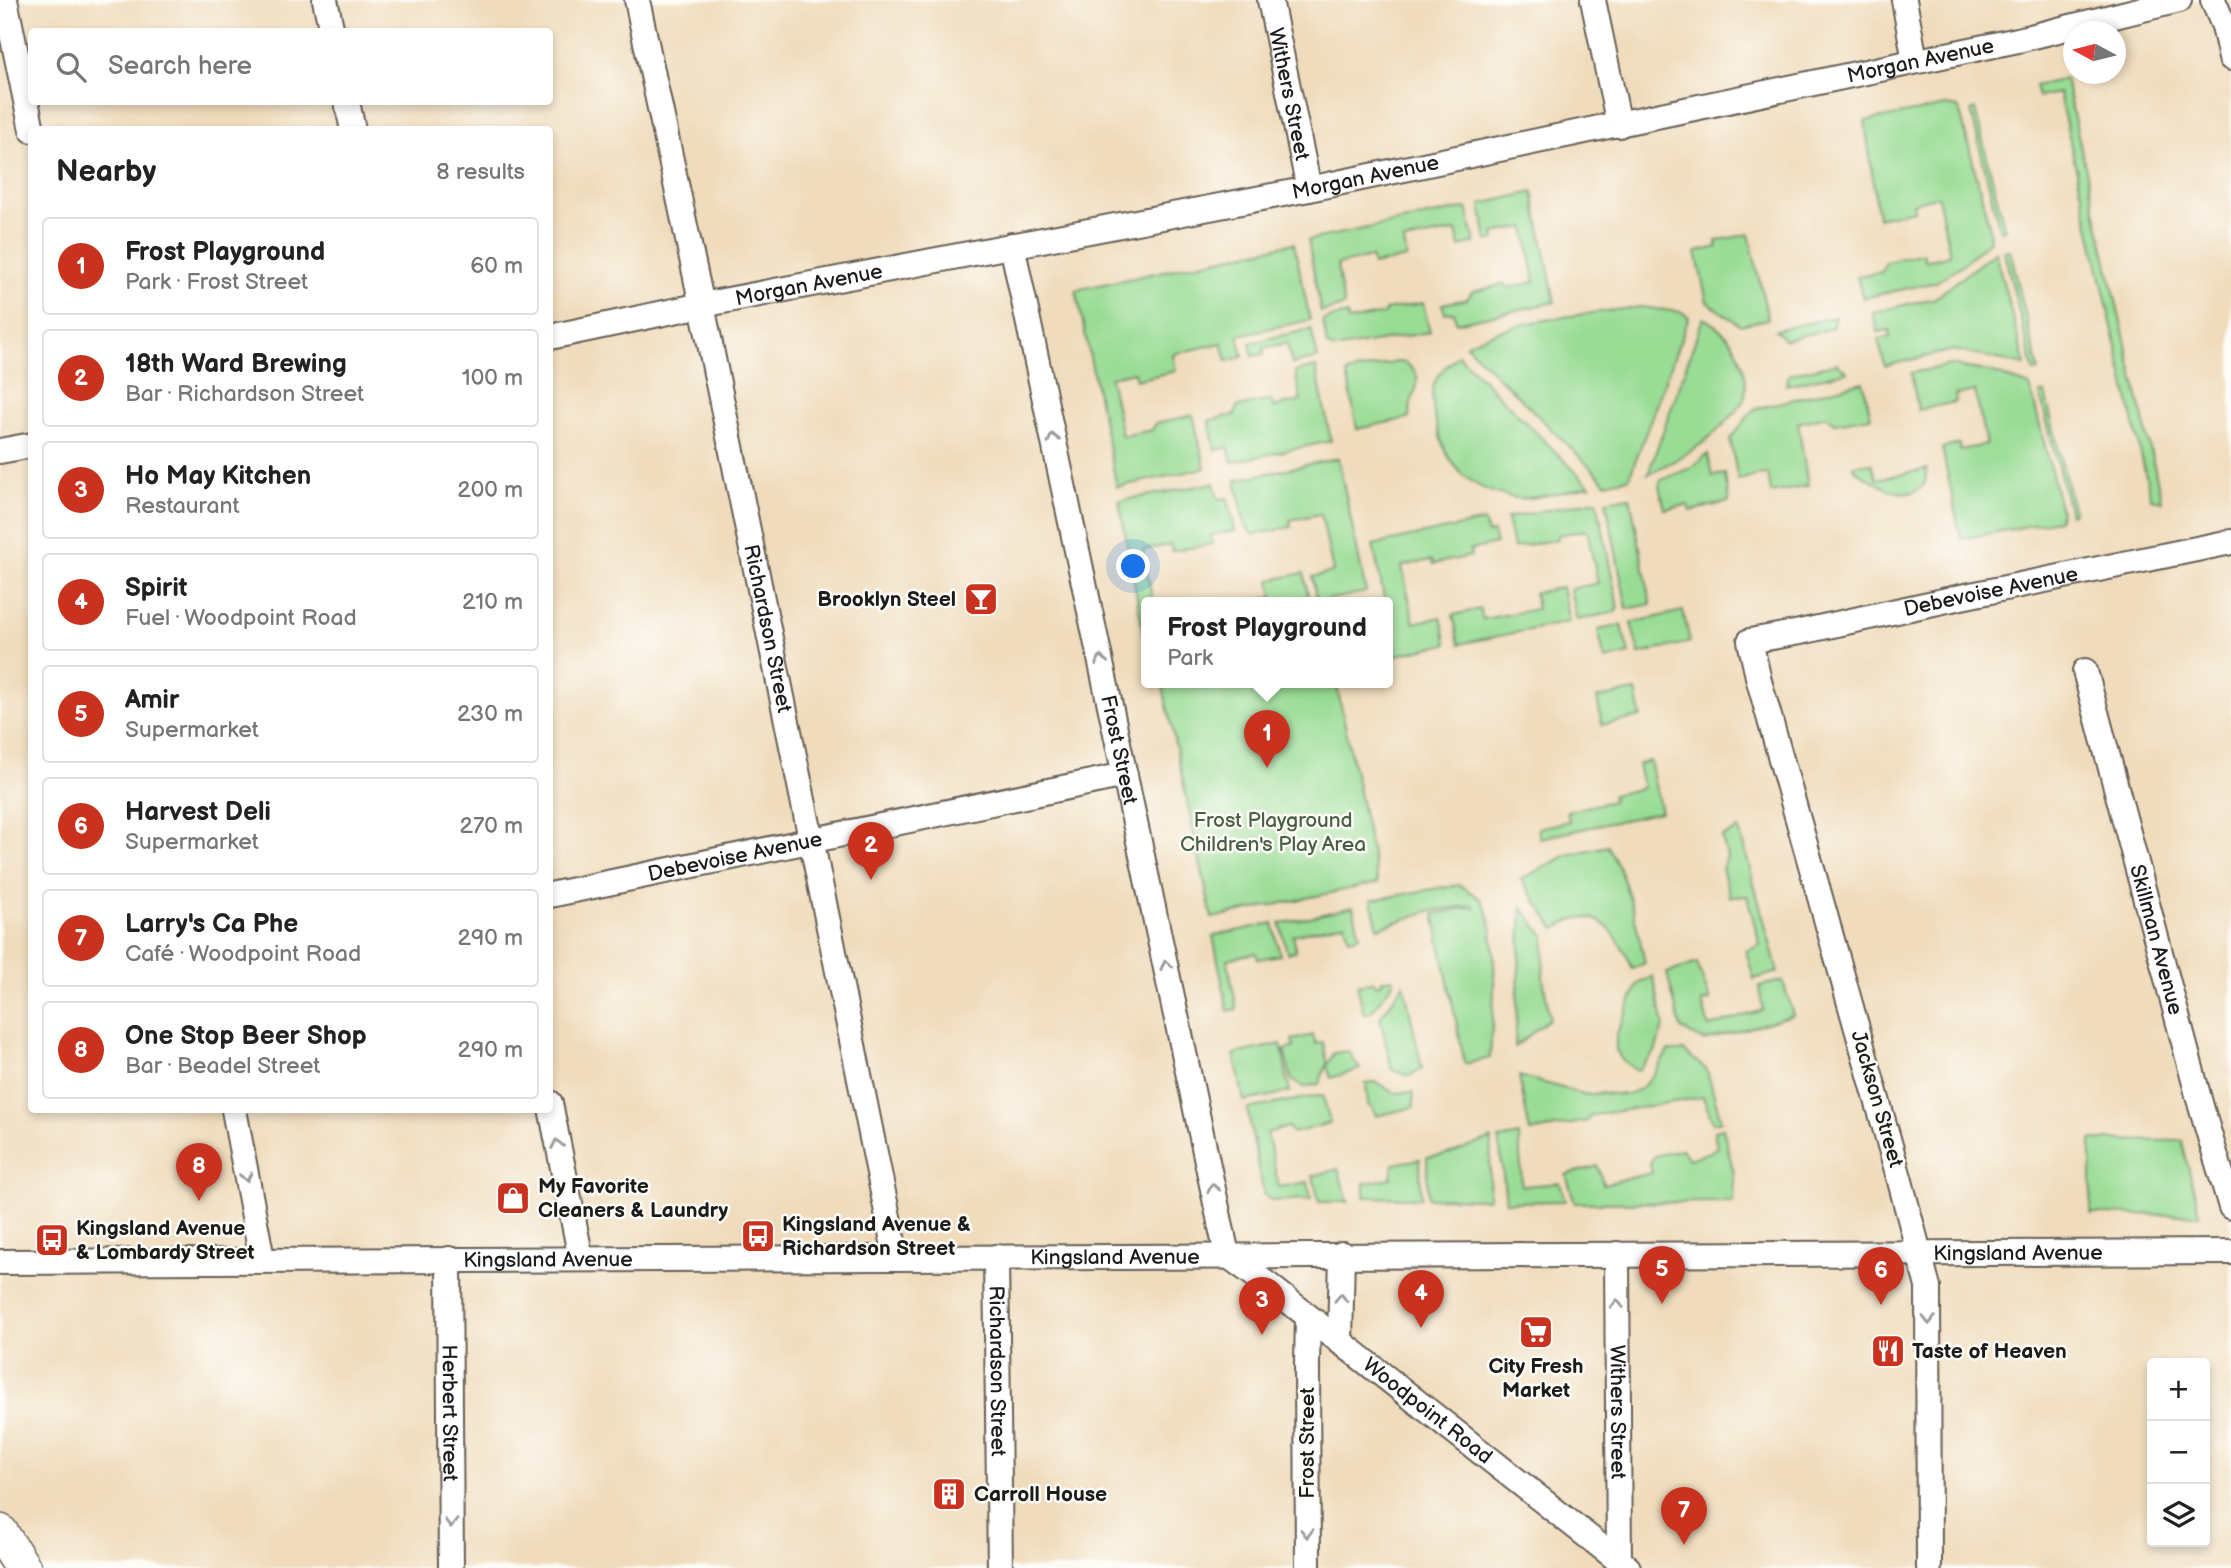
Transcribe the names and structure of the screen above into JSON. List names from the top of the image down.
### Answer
{
  "streets": {
    "street": [
      "Morgan Avenue",
      "Withers Street",
      "Debevoise Avenue",
      "Richardson Street",
      "Frost Street",
      "Skillman Avenue",
      "Jackson Street",
      "Kingsland Avenue",
      "Woodpoint Road",
      "Herbert Street"
    ]
  },
  "crossings": [
    ["Morgan Avenue", "Withers Street"],
    ["Morgan Avenue", "Richardson Street"],
    ["Morgan Avenue", "Frost Street"],
    ["Withers Street", "Kingsland Avenue"],
    ["Withers Street", "Woodpoint Road"],
    ["Debevoise Avenue", "Richardson Street"],
    ["Debevoise Avenue", "Frost Street"],
    ["Debevoise Avenue", "Jackson Street"],
    ["Richardson Street", "Kingsland Avenue"],
    ["Frost Street", "Kingsland Avenue"],
    ["Frost Street", "Woodpoint Road"],
    ["Jackson Street", "Kingsland Avenue"],
    ["Kingsland Avenue", "Woodpoint Road"],
    ["Kingsland Avenue", "Herbert Street"]
  ],
  "one_way": ["Withers Street", "Herbert Street"],
  "parks": ["Frost Playground Children's Play Area"],
  "places": {
    "bar": ["Brooklyn Steel"],
    "shop": ["My Favorite Cleaners & Laundry"],
    "bus stop": ["Kingsland Avenue & Richardson Street", "Kingsland Avenue & Lombardy Street"],
    "supermarket": ["City Fresh Market"],
    "restaurant": ["Taste of Heaven"],
    "building": ["Carroll House"]
  },
  "north": "left",
  "page": {
    "search": "Search here",
    "heading": ["Nearby", "8 results"],
    "list": [
      {
        "mark": "1",
        "name": "Frost Playground",
        "note": "Park · Frost Street",
        "value": "60 m"
      },
      {
        "mark": "2",
        "name": "18th Ward Brewing",
        "note": "Bar · Richardson Street",
        "value": "100 m"
      },
      {
        "mark": "3",
        "name": "Ho May Kitchen",
        "note": "Restaurant",
        "value": "200 m"
      },
      {
        "mark": "4",
        "name": "Spirit",
        "note": "Fuel · Woodpoint Road",
        "value": "210 m"
      },
      {
        "mark": "5",
        "name": "Amir",
        "note": "Supermarket",
        "value": "230 m"
      },
      {
        "mark": "6",
        "name": "Harvest Deli",
        "note": "Supermarket",
        "value": "270 m"
      },
      {
        "mark": "7",
        "name": "Larry's Ca Phe",
        "note": "Café · Woodpoint Road",
        "value": "290 m"
      },
      {
        "mark": "8",
        "name": "One Stop Beer Shop",
        "note": "Bar · Beadel Street",
        "value": "290 m"
      }
    ],
    "popup": ["Frost Playground", "Park"],
    "pins": [
      "1",
      "2",
      "8",
      "5",
      "6",
      "4",
      "3",
      "7"
    ],
    "map_buttons": ["+", "−"]
  }
}
